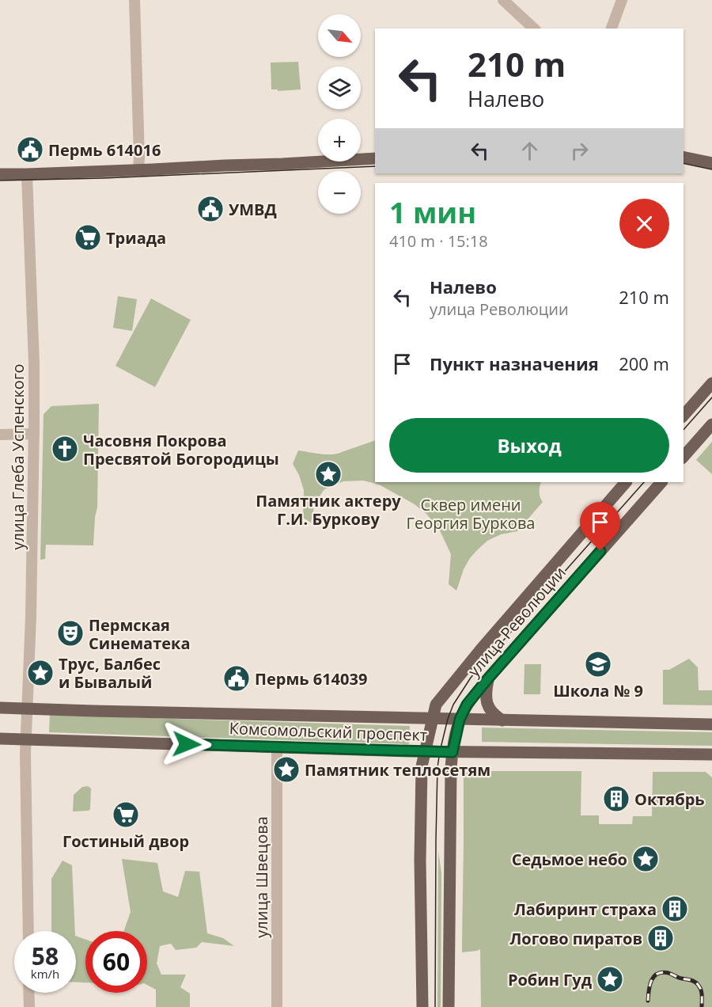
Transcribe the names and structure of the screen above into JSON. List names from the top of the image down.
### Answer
{
  "streets": {
    "main road": ["улица Революции", "Комсомольский проспект"],
    "street": ["улица Глеба Успенского", "улица Швецова"]
  },
  "crossings": [
    ["улица Глеба Успенского", "Комсомольский проспект"],
    ["улица Революции", "Комсомольский проспект"],
    ["Комсомольский проспект", "улица Швецова"]
  ],
  "parks": ["Сквер имени Георгия Буркова"],
  "places": {
    "public building": ["Пермь 614016", "УМВД", "Пермь 614039"],
    "supermarket": ["Триада", "Гостиный двор"],
    "church": ["Часовня Покрова Пресвятой Богородицы"],
    "place": [
      "Памятник актеру Г.И. Буркову",
      "Трус, Балбес и Бывалый",
      "Памятник теплосетям",
      "Седьмое небо",
      "Робин Гуд"
    ],
    "theatre": ["Пермская Синематека"],
    "school or university": ["Школа № 9"],
    "building": ["Октябрь", "Лабиринт cтраха", "Логово пиратов"]
  },
  "north": "bottom right",
  "page": {
    "map_buttons": ["+", "−"],
    "turn": ["210 m", "Налево"],
    "heading": ["1 мин", "410 m · 15:18"],
    "list": [
      {
        "name": "Налево",
        "note": "улица Революции",
        "value": "210 m"
      },
      {
        "name": "Пункт назначения",
        "value": "200 m"
      }
    ],
    "buttons": "Выход",
    "speed": "58 km/h",
    "limit": "60"
  }
}
